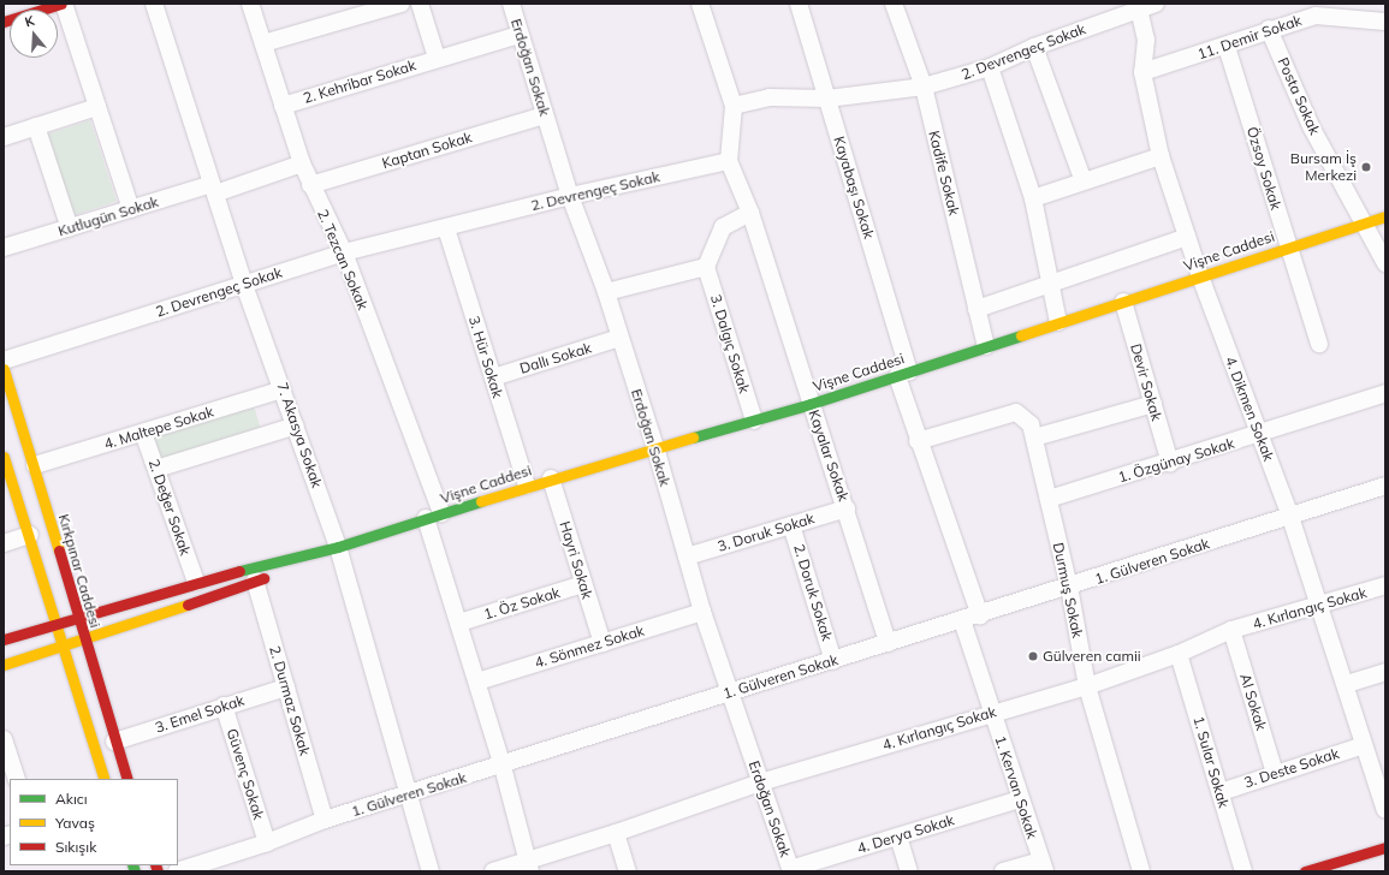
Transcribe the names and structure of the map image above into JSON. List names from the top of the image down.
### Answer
{
  "streets": {
    "main road": ["Vişne Caddesi", "Kırkpınar Caddesi"],
    "street": [
      "11. Demir Sokak",
      "2. Devrengeç Sokak",
      "Erdoğan Sokak",
      "2. Kehribar Sokak",
      "Posta Sokak",
      "Kaptan Sokak",
      "Özsoy Sokak",
      "Kadife Sokak",
      "Kayabaşı Sokak",
      "Kutlugün Sokak",
      "2. Tezcan Sokak",
      "3. Dalgıç Sokak",
      "3. Hür Sokak",
      "Dallı Sokak",
      "Devir Sokak",
      "4. Dikmen Sokak",
      "4. Maltepe Sokak",
      "7. Akasya Sokak",
      "Kayalar Sokak",
      "1. Özgünay Sokak",
      "2. Değer Sokak",
      "3. Doruk Sokak",
      "Hayri Sokak",
      "1. Gülveren Sokak",
      "Durmuş Sokak",
      "2. Doruk Sokak",
      "1. Öz Sokak",
      "4. Kırlangıç Sokak",
      "4. Sönmez Sokak",
      "2. Durmaz Sokak",
      "Al Sokak",
      "3. Emel Sokak",
      "1. Sular Sokak",
      "3. Deste Sokak",
      "Güvenç Sokak",
      "1. Kervan Sokak",
      "4. Derya Sokak"
    ]
  },
  "crossings": [
    ["11. Demir Sokak", "Posta Sokak"],
    ["11. Demir Sokak", "Özsoy Sokak"],
    ["11. Demir Sokak", "4. Dikmen Sokak"],
    ["2. Devrengeç Sokak", "Erdoğan Sokak"],
    ["2. Devrengeç Sokak", "Kadife Sokak"],
    ["2. Devrengeç Sokak", "Kayabaşı Sokak"],
    ["2. Devrengeç Sokak", "2. Tezcan Sokak"],
    ["2. Devrengeç Sokak", "3. Hür Sokak"],
    ["2. Devrengeç Sokak", "4. Dikmen Sokak"],
    ["2. Devrengeç Sokak", "7. Akasya Sokak"],
    ["2. Devrengeç Sokak", "Kayalar Sokak"],
    ["Erdoğan Sokak", "2. Kehribar Sokak"],
    ["Erdoğan Sokak", "Kaptan Sokak"],
    ["Erdoğan Sokak", "Vişne Caddesi"],
    ["Erdoğan Sokak", "Dallı Sokak"],
    ["Erdoğan Sokak", "3. Doruk Sokak"],
    ["Erdoğan Sokak", "1. Gülveren Sokak"],
    ["Erdoğan Sokak", "4. Kırlangıç Sokak"],
    ["Erdoğan Sokak", "4. Sönmez Sokak"],
    ["Erdoğan Sokak", "4. Derya Sokak"],
    ["2. Kehribar Sokak", "2. Tezcan Sokak"],
    ["Posta Sokak", "Vişne Caddesi"],
    ["Kaptan Sokak", "2. Tezcan Sokak"],
    ["Özsoy Sokak", "Vişne Caddesi"],
    ["Kadife Sokak", "Vişne Caddesi"],
    ["Kayabaşı Sokak", "Vişne Caddesi"],
    ["Kutlugün Sokak", "2. Tezcan Sokak"],
    ["Kutlugün Sokak", "7. Akasya Sokak"],
    ["Vişne Caddesi", "2. Tezcan Sokak"],
    ["Vişne Caddesi", "3. Dalgıç Sokak"],
    ["Vişne Caddesi", "3. Hür Sokak"],
    ["Vişne Caddesi", "Devir Sokak"],
    ["Vişne Caddesi", "4. Dikmen Sokak"],
    ["Vişne Caddesi", "7. Akasya Sokak"],
    ["Vişne Caddesi", "Kayalar Sokak"],
    ["Vişne Caddesi", "2. Değer Sokak"],
    ["Vişne Caddesi", "Hayri Sokak"],
    ["Vişne Caddesi", "Kırkpınar Caddesi"],
    ["Vişne Caddesi", "2. Durmaz Sokak"],
    ["2. Tezcan Sokak", "1. Gülveren Sokak"],
    ["2. Tezcan Sokak", "1. Öz Sokak"],
    ["2. Tezcan Sokak", "4. Kırlangıç Sokak"],
    ["2. Tezcan Sokak", "4. Sönmez Sokak"],
    ["3. Hür Sokak", "Dallı Sokak"],
    ["Devir Sokak", "1. Özgünay Sokak"],
    ["4. Dikmen Sokak", "1. Özgünay Sokak"],
    ["4. Dikmen Sokak", "1. Gülveren Sokak"],
    ["4. Dikmen Sokak", "4. Kırlangıç Sokak"],
    ["4. Dikmen Sokak", "3. Deste Sokak"],
    ["4. Maltepe Sokak", "7. Akasya Sokak"],
    ["4. Maltepe Sokak", "2. Değer Sokak"],
    ["4. Maltepe Sokak", "Kırkpınar Caddesi"],
    ["7. Akasya Sokak", "1. Gülveren Sokak"],
    ["Kayalar Sokak", "3. Doruk Sokak"],
    ["Kayalar Sokak", "1. Gülveren Sokak"],
    ["1. Özgünay Sokak", "Durmuş Sokak"],
    ["3. Doruk Sokak", "2. Doruk Sokak"],
    ["Hayri Sokak", "1. Öz Sokak"],
    ["Hayri Sokak", "4. Sönmez Sokak"],
    ["1. Gülveren Sokak", "Durmuş Sokak"],
    ["1. Gülveren Sokak", "2. Doruk Sokak"],
    ["1. Gülveren Sokak", "2. Durmaz Sokak"],
    ["1. Gülveren Sokak", "Güvenç Sokak"],
    ["1. Gülveren Sokak", "1. Kervan Sokak"],
    ["Kırkpınar Caddesi", "3. Emel Sokak"],
    ["Durmuş Sokak", "4. Kırlangıç Sokak"],
    ["4. Kırlangıç Sokak", "Al Sokak"],
    ["4. Kırlangıç Sokak", "1. Sular Sokak"],
    ["4. Kırlangıç Sokak", "1. Kervan Sokak"],
    ["2. Durmaz Sokak", "3. Emel Sokak"],
    ["Al Sokak", "3. Deste Sokak"],
    ["3. Emel Sokak", "Güvenç Sokak"],
    ["1. Sular Sokak", "3. Deste Sokak"],
    ["1. Kervan Sokak", "4. Derya Sokak"]
  ],
  "places": ["Bursam İş Merkezi", "Gülveren camii"],
  "legend": ["Akıcı", "Yavaş", "Sıkışık"],
  "north": "top"
}
